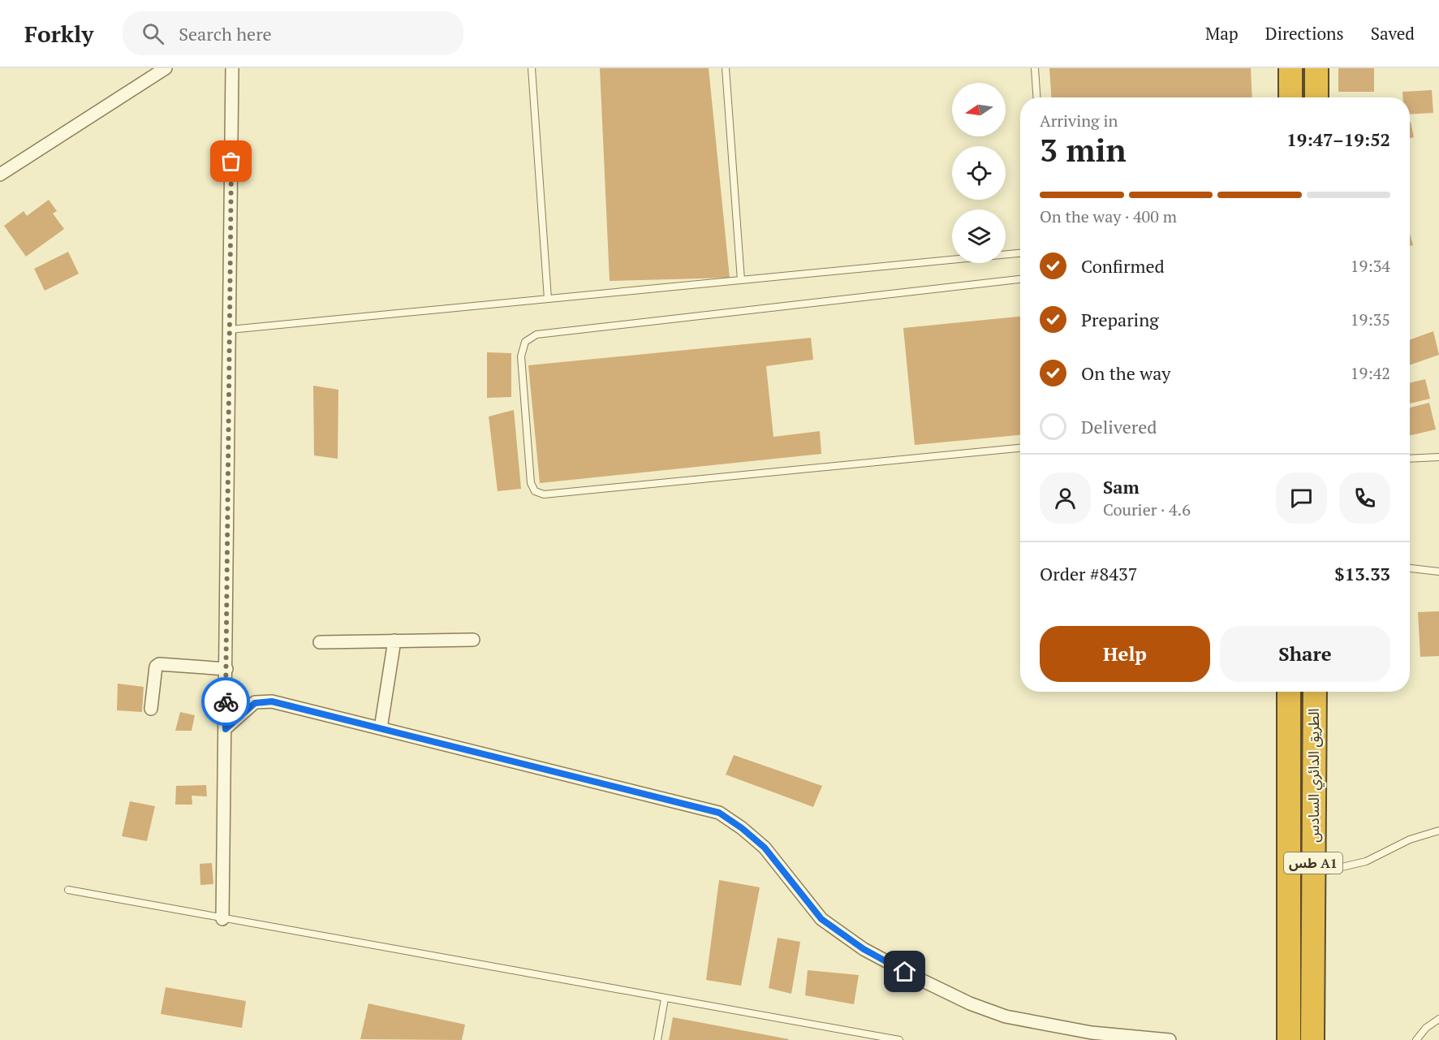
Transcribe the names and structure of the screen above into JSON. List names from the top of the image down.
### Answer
{
  "streets": {
    "highway": ["الطريق الدائري السادس", "طس A1"]
  },
  "north": "left",
  "page": {
    "header": "Forkly",
    "search": "Search here",
    "nav": ["Map", "Directions", "Saved"],
    "heading": ["3 min", "Arriving in", "19:47–19:52"],
    "panel": [
      "Sam",
      "Courier · 4.6",
      "Order #8437",
      "$13.33"
    ],
    "bar": "On the way · 400 m",
    "list": [
      ["Confirmed", "19:34"],
      ["Preparing", "19:35"],
      ["On the way", "19:42"],
      "Delivered"
    ],
    "buttons": ["Help", "Share"]
  }
}
